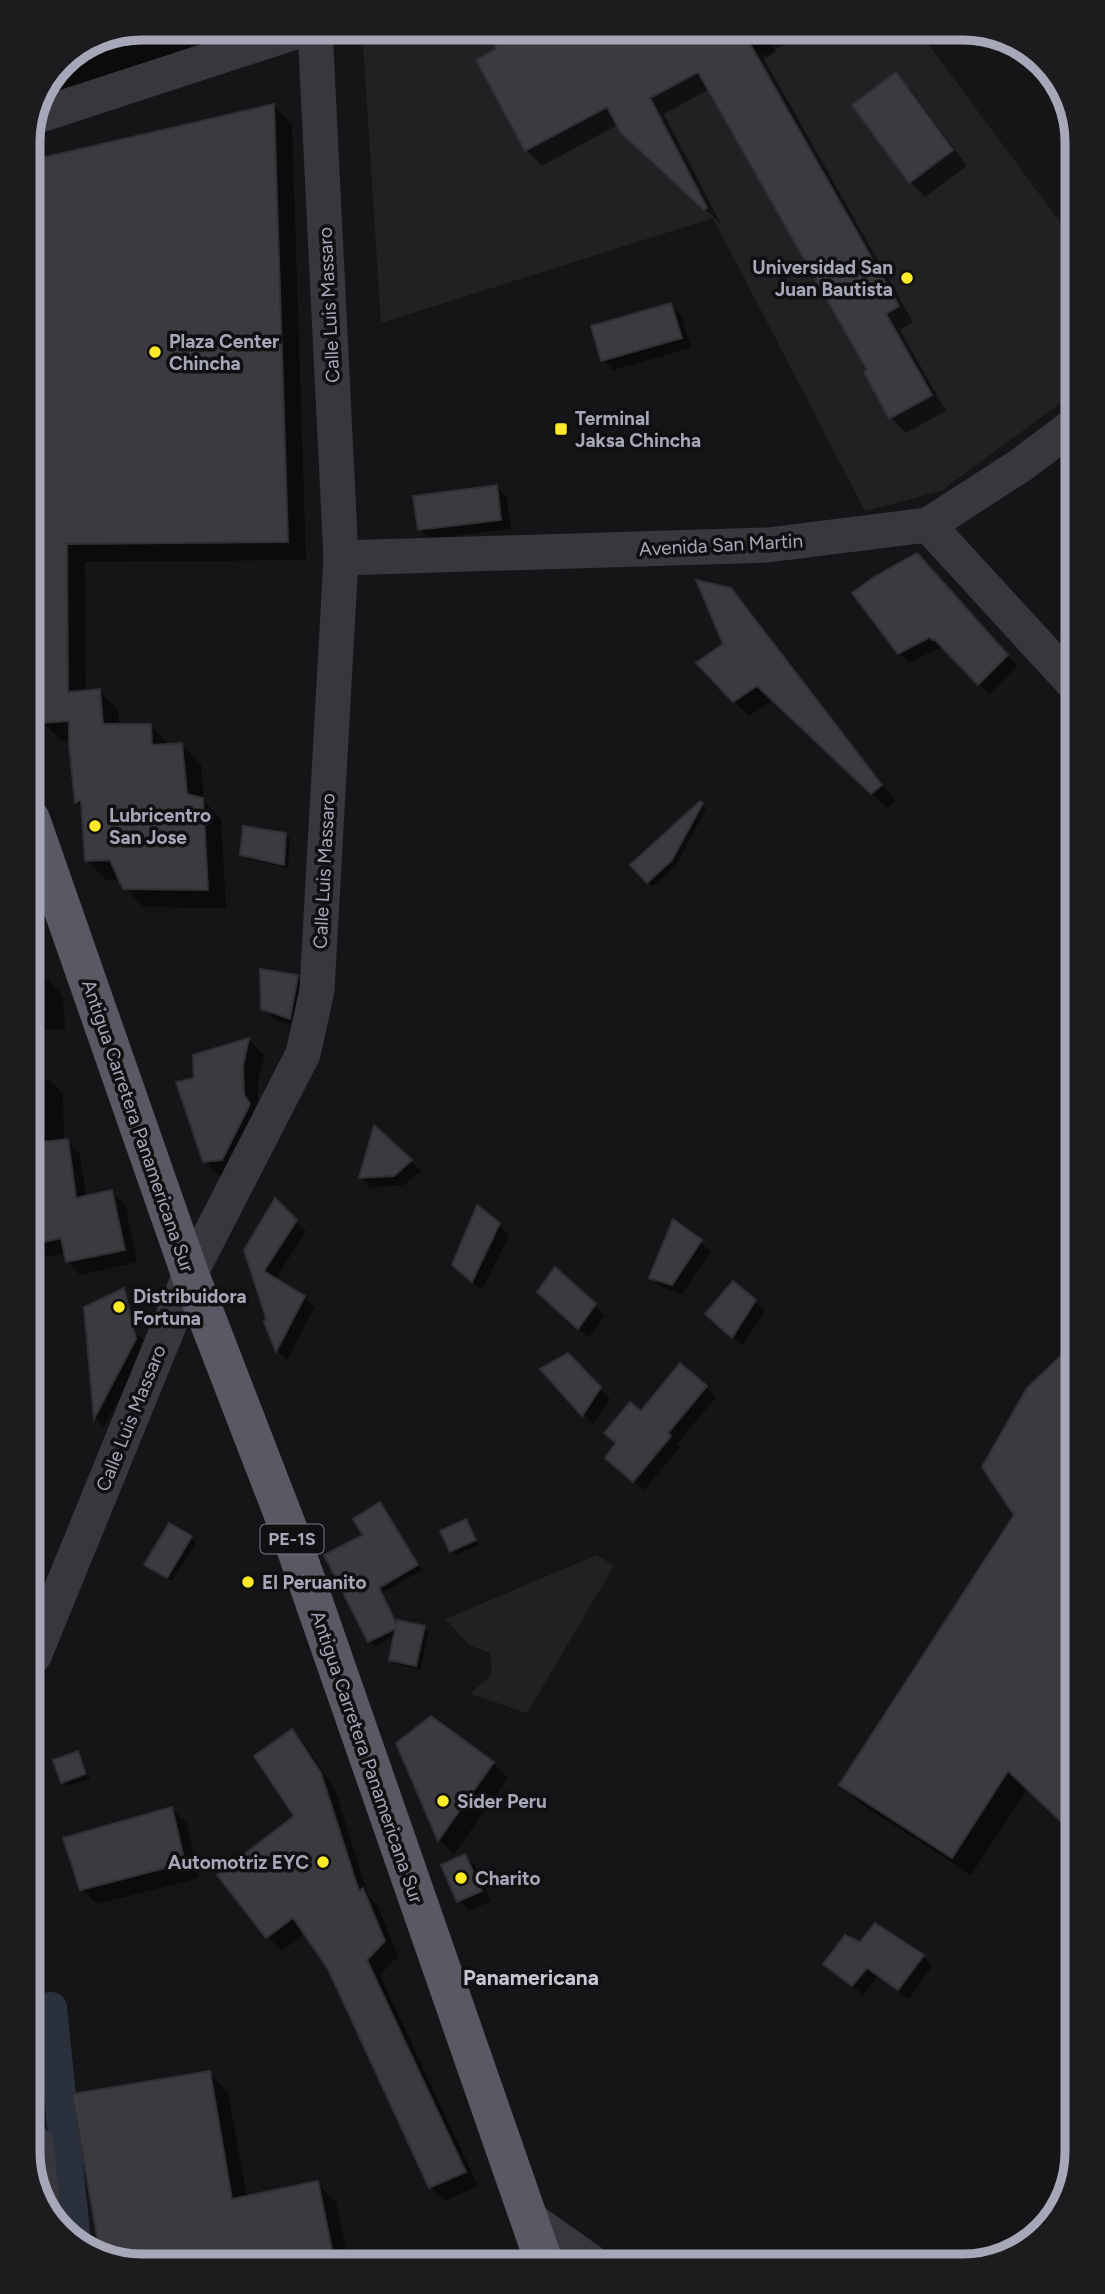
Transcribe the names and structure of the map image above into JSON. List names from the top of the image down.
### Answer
{
  "streets": {
    "highway": ["Antigua Carretera Panamericana Sur", "PE-1S"],
    "street": ["Calle Luis Massaro", "Avenida San Martin"]
  },
  "crossings": [
    ["Calle Luis Massaro", "Avenida San Martin"],
    ["Calle Luis Massaro", "Antigua Carretera Panamericana Sur"]
  ],
  "districts": ["Panamericana"],
  "places": {
    "other": [
      "Universidad San Juan Bautista",
      "Plaza Center Chincha",
      "Lubricentro San Jose",
      "Distribuidora Fortuna",
      "El Peruanito",
      "Sider Peru",
      "Automotriz EYC",
      "Charito"
    ],
    "transit": ["Terminal Jaksa Chincha"]
  }
}
